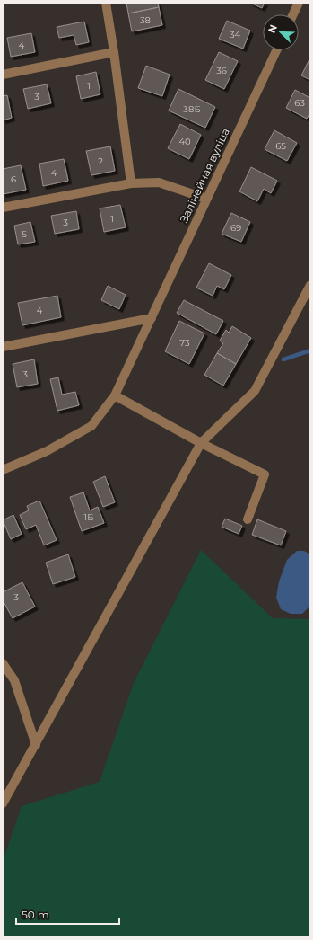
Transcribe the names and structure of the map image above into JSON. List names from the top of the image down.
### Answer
{
  "streets": {
    "street": ["Залінейная вуліца"]
  },
  "house_numbers": [
    "38",
    "34",
    "4",
    "36",
    "1",
    "3",
    "63",
    "38Б",
    "40",
    "65",
    "2",
    "4",
    "6",
    "1",
    "3",
    "69",
    "5",
    "4",
    "73",
    "3",
    "1Б",
    "3"
  ],
  "scale_bar": "50 m",
  "north": "top left"
}
